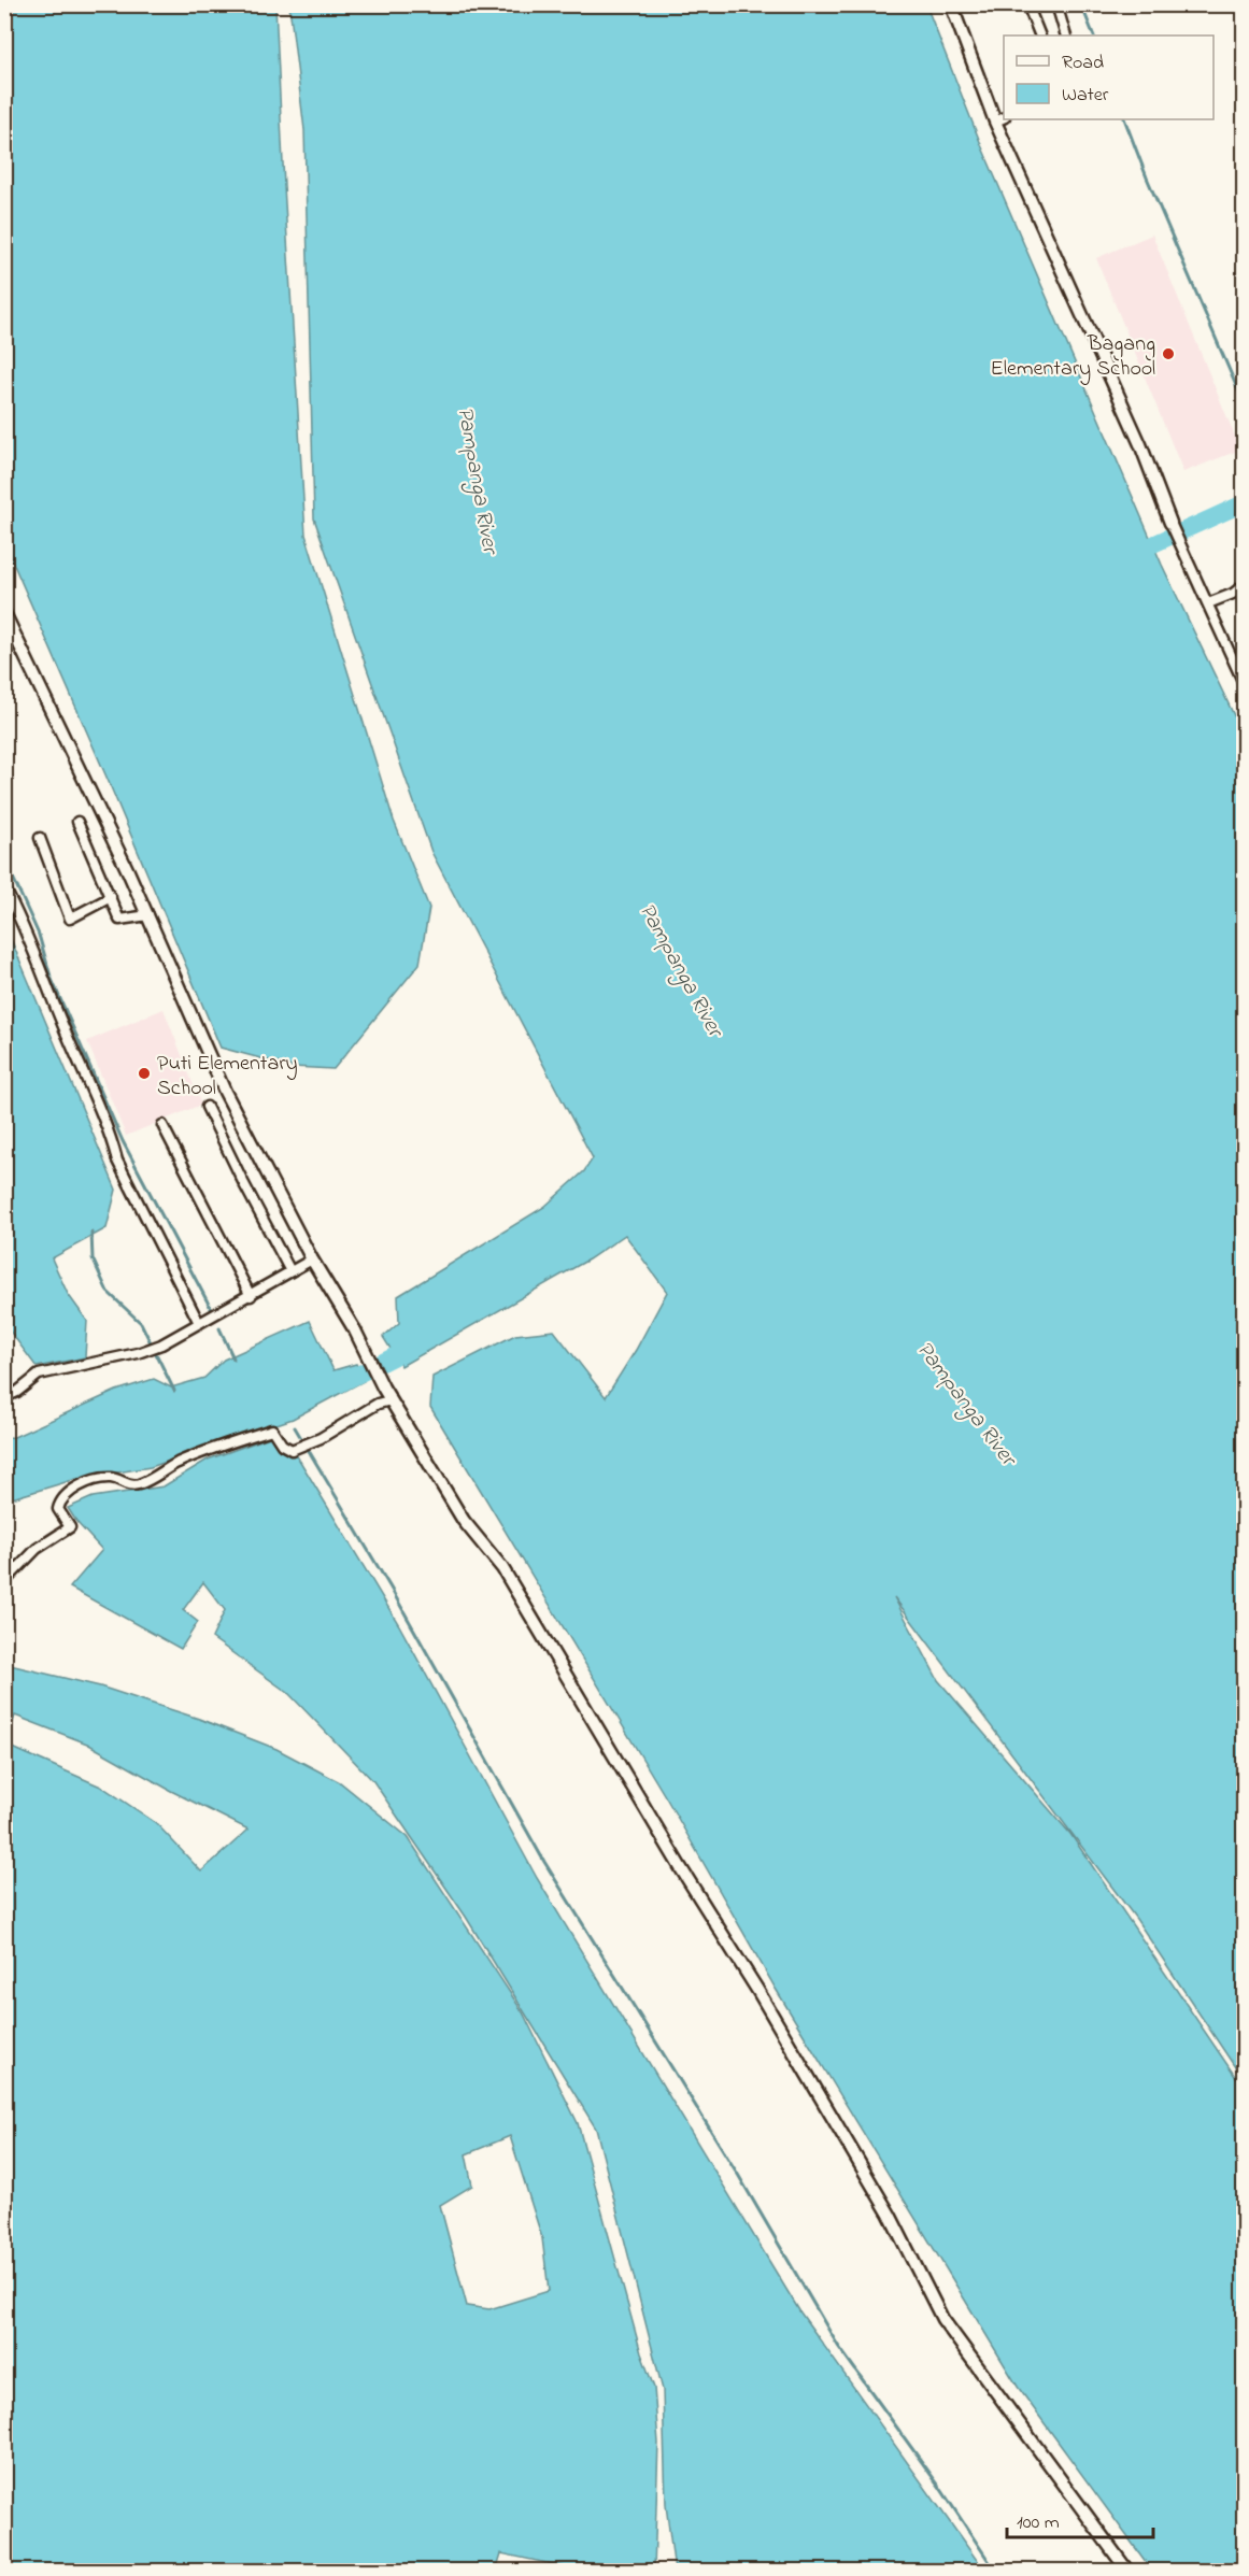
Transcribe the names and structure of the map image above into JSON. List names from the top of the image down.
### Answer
{
  "water": ["Pampanga River"],
  "places": ["Bagang Elementary School", "Puti Elementary School"],
  "legend": ["Road", "Water"],
  "scale_bar": "100 m"
}
